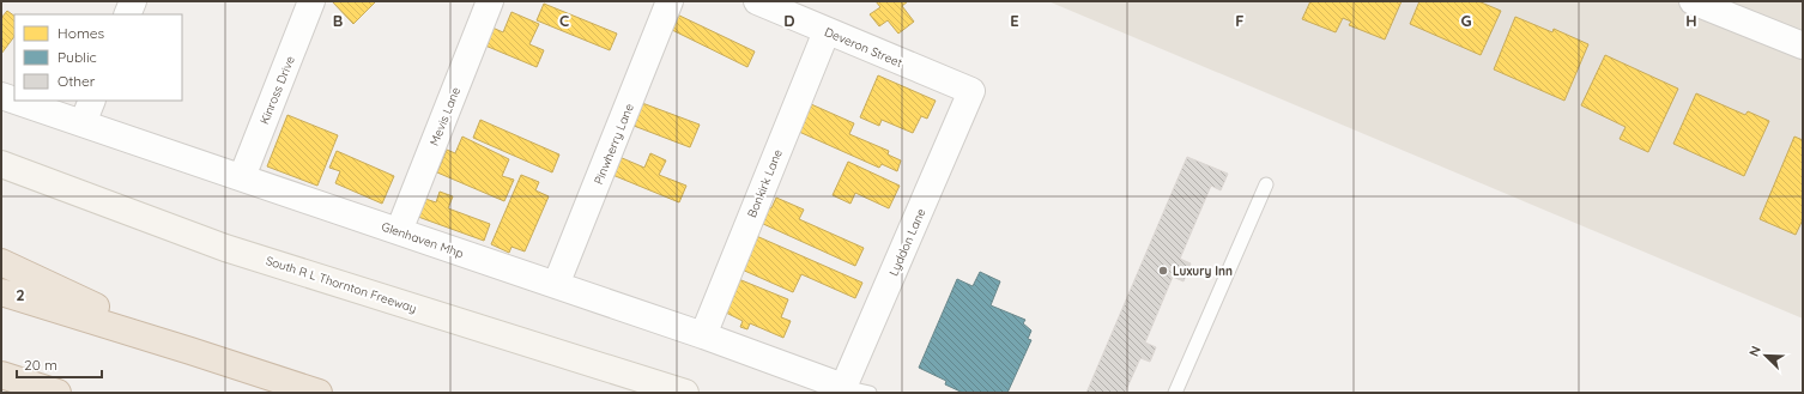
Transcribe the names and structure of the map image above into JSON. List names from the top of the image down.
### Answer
{
  "streets": {
    "main road": ["South R L Thornton Freeway"],
    "street": [
      "Deveron Street",
      "Kinross Drive",
      "Mevis Lane",
      "Pinwherry Lane",
      "Bonkirk Lane",
      "Glenhaven Mhp",
      "Lyddon Lane"
    ]
  },
  "crossings": [
    ["Deveron Street", "Bonkirk Lane"],
    ["Deveron Street", "Lyddon Lane"],
    ["Kinross Drive", "Glenhaven Mhp"],
    ["Mevis Lane", "Glenhaven Mhp"],
    ["Pinwherry Lane", "Glenhaven Mhp"],
    ["Bonkirk Lane", "Glenhaven Mhp"],
    ["Glenhaven Mhp", "Lyddon Lane"]
  ],
  "places": ["Luxury Inn"],
  "legend": ["Homes", "Public", "Other"],
  "scale_bar": "20 m",
  "north": "top left",
  "grid": {
    "columns": [
      "B",
      "C",
      "D",
      "E",
      "F",
      "G",
      "H"
    ],
    "rows": ["2"]
  }
}
